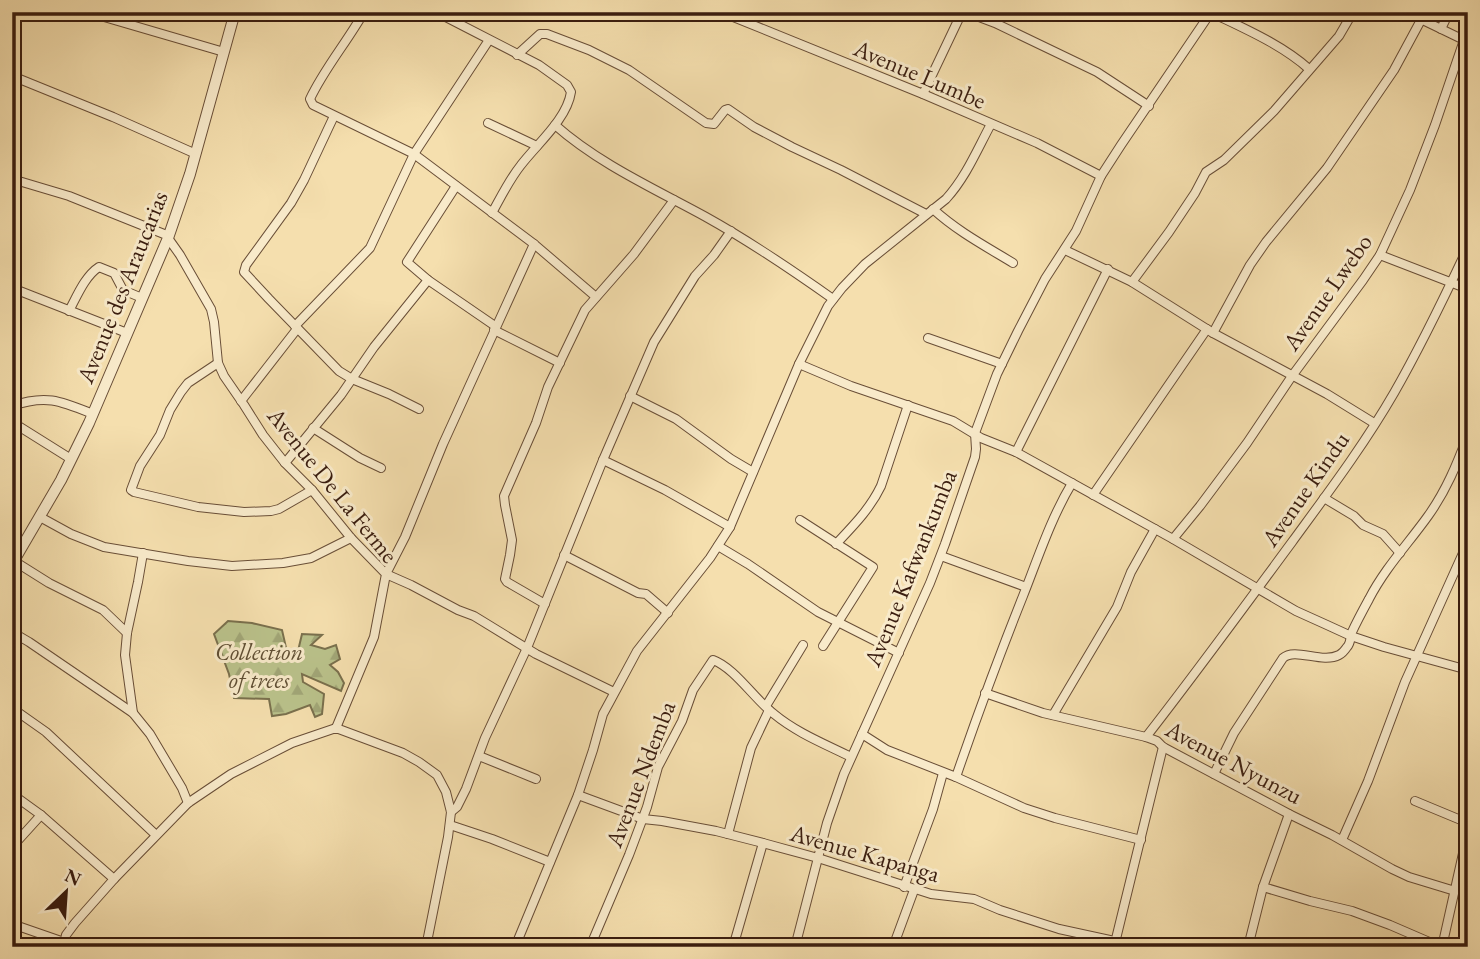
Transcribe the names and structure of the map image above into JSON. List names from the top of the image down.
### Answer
{
  "streets": {
    "street": [
      "Avenue Lumbe",
      "Avenue des Araucarias",
      "Avenue Lwebo",
      "Avenue De La Ferme",
      "Avenue Kindu",
      "Avenue Kafwankumba",
      "Avenue Nyunzu",
      "Avenue Ndemba",
      "Avenue Kapanga"
    ]
  },
  "crossings": [
    ["Avenue Lumbe", "Avenue Kafwankumba"],
    ["Avenue des Araucarias", "Avenue De La Ferme"],
    ["Avenue Kindu", "Avenue Nyunzu"],
    ["Avenue Kafwankumba", "Avenue Ndemba"],
    ["Avenue Kafwankumba", "Avenue Kapanga"],
    ["Avenue Ndemba", "Avenue Kapanga"]
  ],
  "parks": ["Collection of trees"],
  "north": "top right"
}
